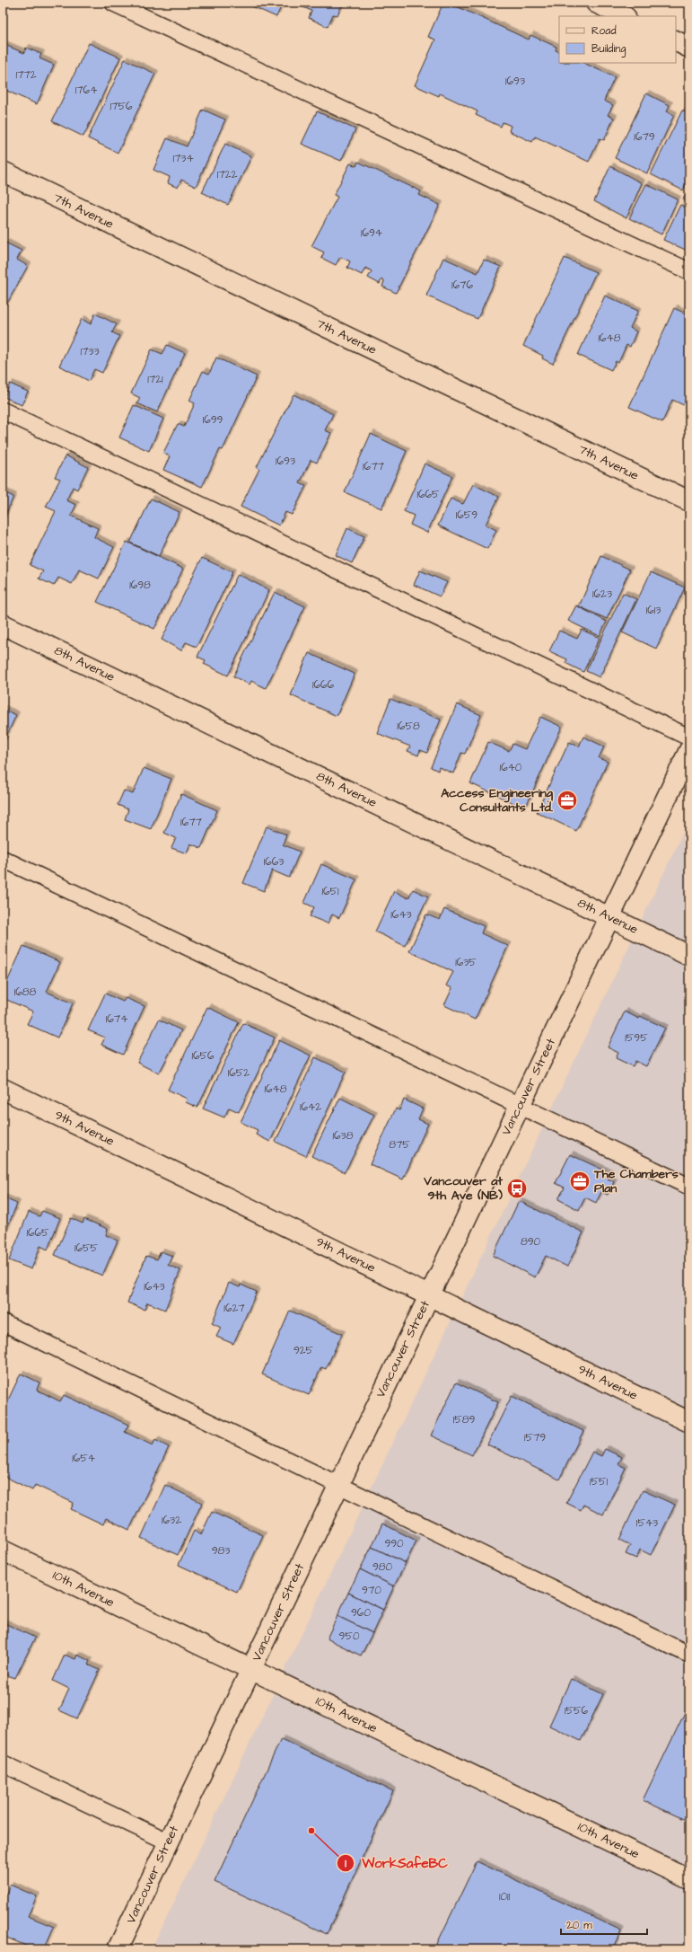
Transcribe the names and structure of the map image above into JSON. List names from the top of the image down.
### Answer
{
  "streets": {
    "street": [
      "7th Avenue",
      "8th Avenue",
      "Vancouver Street",
      "9th Avenue",
      "10th Avenue"
    ]
  },
  "crossings": [
    ["8th Avenue", "Vancouver Street"],
    ["Vancouver Street", "9th Avenue"],
    ["Vancouver Street", "10th Avenue"]
  ],
  "places": {
    "office": ["Access Engineering Consultants Ltd.", "The Chambers Plan"],
    "bus stop": ["Vancouver at 9th Ave (NB)"],
    "other": ["WorkSafeBC"]
  },
  "house_numbers": [
    "1772",
    "1693",
    "1764",
    "1756",
    "1679",
    "1734",
    "1722",
    "1694",
    "1676",
    "1648",
    "1733",
    "1721",
    "1699",
    "1693",
    "1677",
    "1665",
    "1659",
    "1698",
    "1623",
    "1613",
    "1666",
    "1658",
    "1640",
    "1677",
    "1663",
    "1651",
    "1643",
    "1635",
    "1688",
    "1674",
    "1595",
    "1656",
    "1652",
    "1648",
    "1642",
    "1638",
    "875",
    "1665",
    "890",
    "1655",
    "1643",
    "1627",
    "925",
    "1589",
    "1579",
    "1654",
    "1551",
    "1632",
    "1543",
    "990",
    "983",
    "980",
    "970",
    "960",
    "950",
    "1556",
    "1011"
  ],
  "legend": ["Road", "Building"],
  "scale_bar": "20 m"
}
